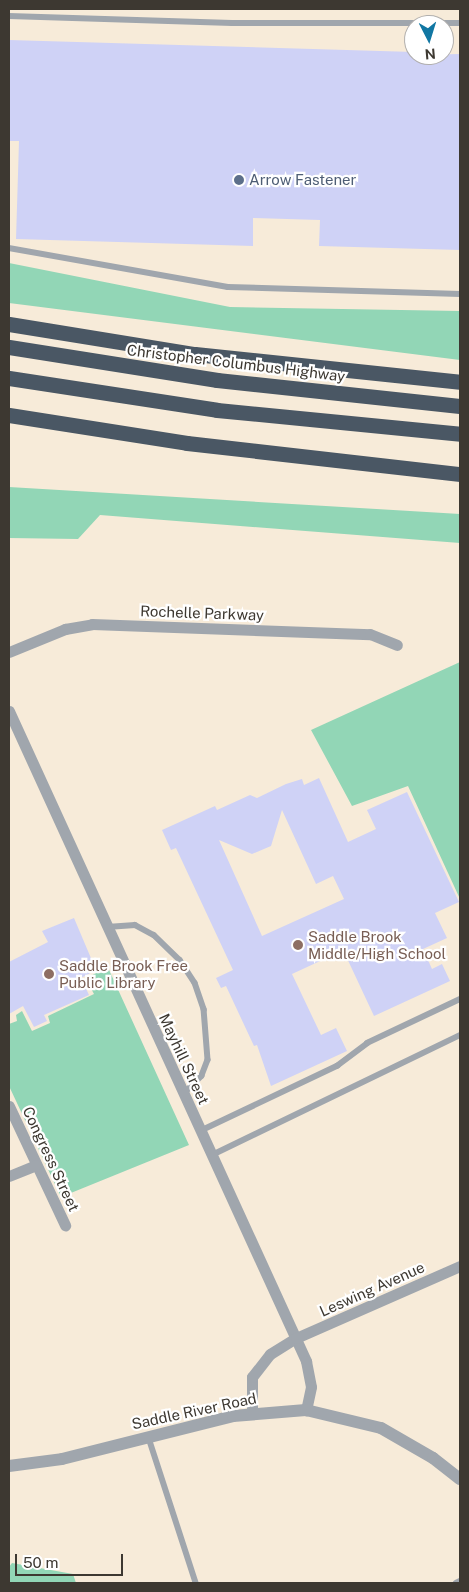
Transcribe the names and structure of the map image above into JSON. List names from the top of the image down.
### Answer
{
  "streets": {
    "highway": ["Christopher Columbus Highway"],
    "street": [
      "Rochelle Parkway",
      "Mayhill Street",
      "Congress Street",
      "Leswing Avenue",
      "Saddle River Road"
    ]
  },
  "crossings": [
    ["Mayhill Street", "Leswing Avenue"],
    ["Mayhill Street", "Saddle River Road"]
  ],
  "places": ["Arrow Fastener", "Saddle Brook Middle/High School", "Saddle Brook Free Public Library"],
  "scale_bar": "50 m",
  "north": "bottom"
}
